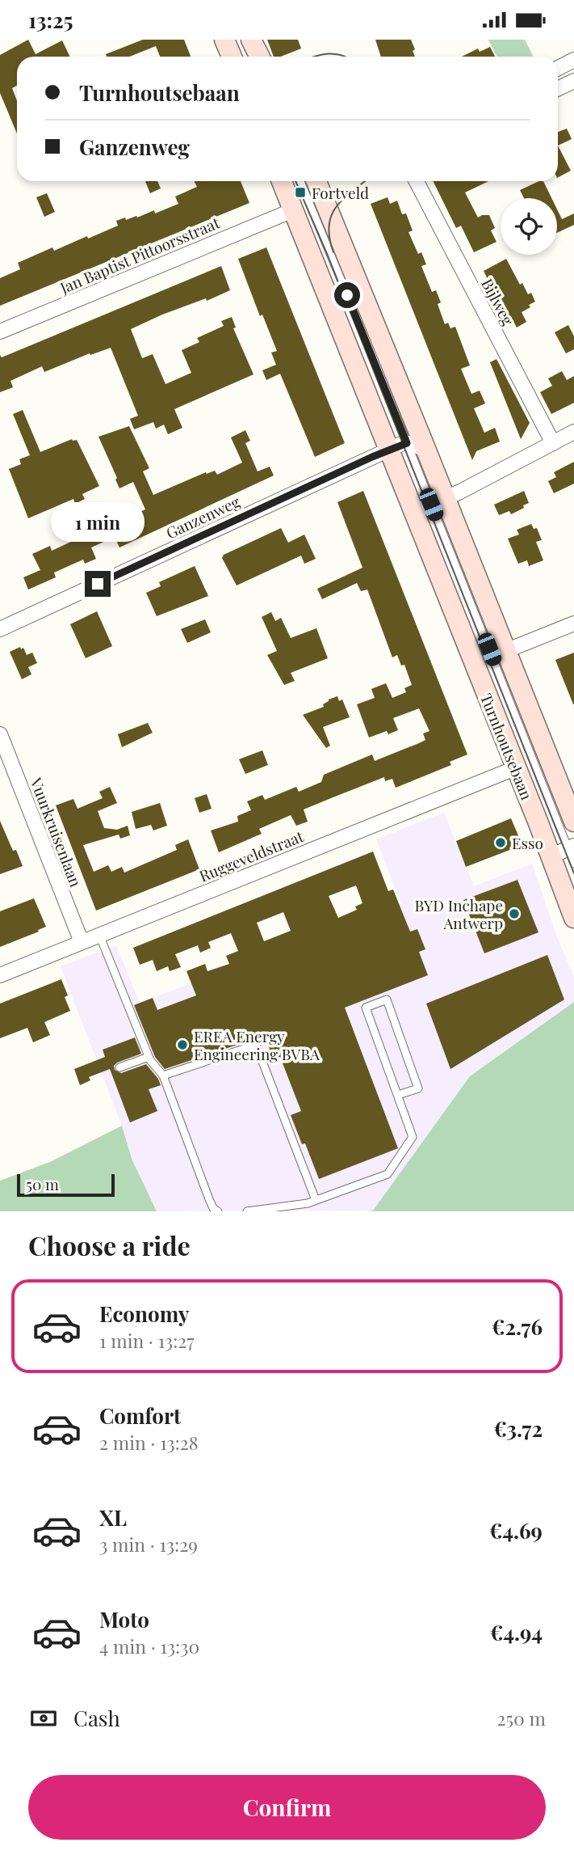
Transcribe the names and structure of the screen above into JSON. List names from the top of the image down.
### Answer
{
  "streets": {
    "main road": ["Turnhoutsebaan"],
    "street": [
      "Jan Baptist Pittoorsstraat",
      "Bijlweg",
      "Ganzenweg",
      "Vuurkruisenlaan",
      "Ruggeveldstraat"
    ]
  },
  "crossings": [
    ["Jan Baptist Pittoorsstraat", "Turnhoutsebaan"],
    ["Ganzenweg", "Turnhoutsebaan"],
    ["Turnhoutsebaan", "Ruggeveldstraat"],
    ["Vuurkruisenlaan", "Ruggeveldstraat"]
  ],
  "places": {
    "transit": ["Fortveld"],
    "other": ["Esso", "BYD Inchape Antwerp", "EREA Energy Engineering BVBA"]
  },
  "scale_bar": "50 m",
  "page": {
    "status": "13:25",
    "banner": ["Turnhoutsebaan", "Ganzenweg"],
    "bubble": "1 min",
    "scale": "50 m",
    "heading": "Choose a ride",
    "list": [
      {
        "name": "Economy",
        "note": "1 min · 13:27",
        "value": "€2.76"
      },
      {
        "name": "Comfort",
        "note": "2 min · 13:28",
        "value": "€3.72"
      },
      {
        "name": "XL",
        "note": "3 min · 13:29",
        "value": "€4.69"
      },
      {
        "name": "Moto",
        "note": "4 min · 13:30",
        "value": "€4.94"
      }
    ],
    "pay": ["Cash", "250 m"],
    "buttons": "Confirm"
  }
}
